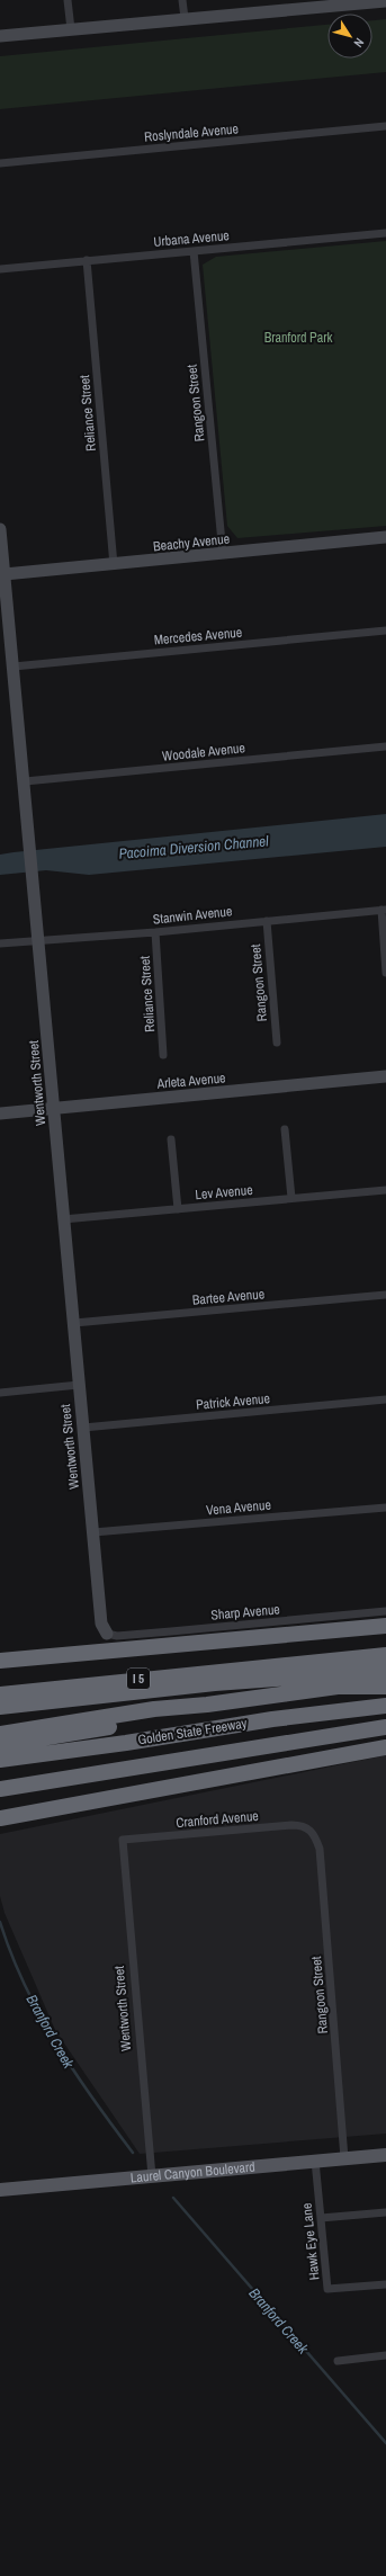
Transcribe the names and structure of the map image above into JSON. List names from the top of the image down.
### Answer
{
  "streets": {
    "highway": ["I 5", "Golden State Freeway"],
    "main road": ["Laurel Canyon Boulevard"],
    "street": [
      "Roslyndale Avenue",
      "Urbana Avenue",
      "Rangoon Street",
      "Reliance Street",
      "Beachy Avenue",
      "Mercedes Avenue",
      "Woodale Avenue",
      "Stanwin Avenue",
      "Arleta Avenue",
      "Wentworth Street",
      "Lev Avenue",
      "Bartee Avenue",
      "Patrick Avenue",
      "Vena Avenue",
      "Sharp Avenue",
      "Cranford Avenue",
      "Hawk Eye Lane"
    ]
  },
  "crossings": [
    ["Urbana Avenue", "Rangoon Street"],
    ["Urbana Avenue", "Reliance Street"],
    ["Rangoon Street", "Beachy Avenue"],
    ["Rangoon Street", "Stanwin Avenue"],
    ["Rangoon Street", "Cranford Avenue"],
    ["Rangoon Street", "Laurel Canyon Boulevard"],
    ["Reliance Street", "Beachy Avenue"],
    ["Reliance Street", "Stanwin Avenue"],
    ["Beachy Avenue", "Wentworth Street"],
    ["Mercedes Avenue", "Wentworth Street"],
    ["Woodale Avenue", "Wentworth Street"],
    ["Stanwin Avenue", "Wentworth Street"],
    ["Arleta Avenue", "Wentworth Street"],
    ["Wentworth Street", "Lev Avenue"],
    ["Wentworth Street", "Bartee Avenue"],
    ["Wentworth Street", "Patrick Avenue"],
    ["Wentworth Street", "Vena Avenue"],
    ["Wentworth Street", "Sharp Avenue"],
    ["Wentworth Street", "Cranford Avenue"],
    ["Wentworth Street", "Laurel Canyon Boulevard"],
    ["Laurel Canyon Boulevard", "Hawk Eye Lane"]
  ],
  "water": ["Pacoima Diversion Channel", "Branford Creek"],
  "parks": ["Branford Park"],
  "north": "bottom right"
}
